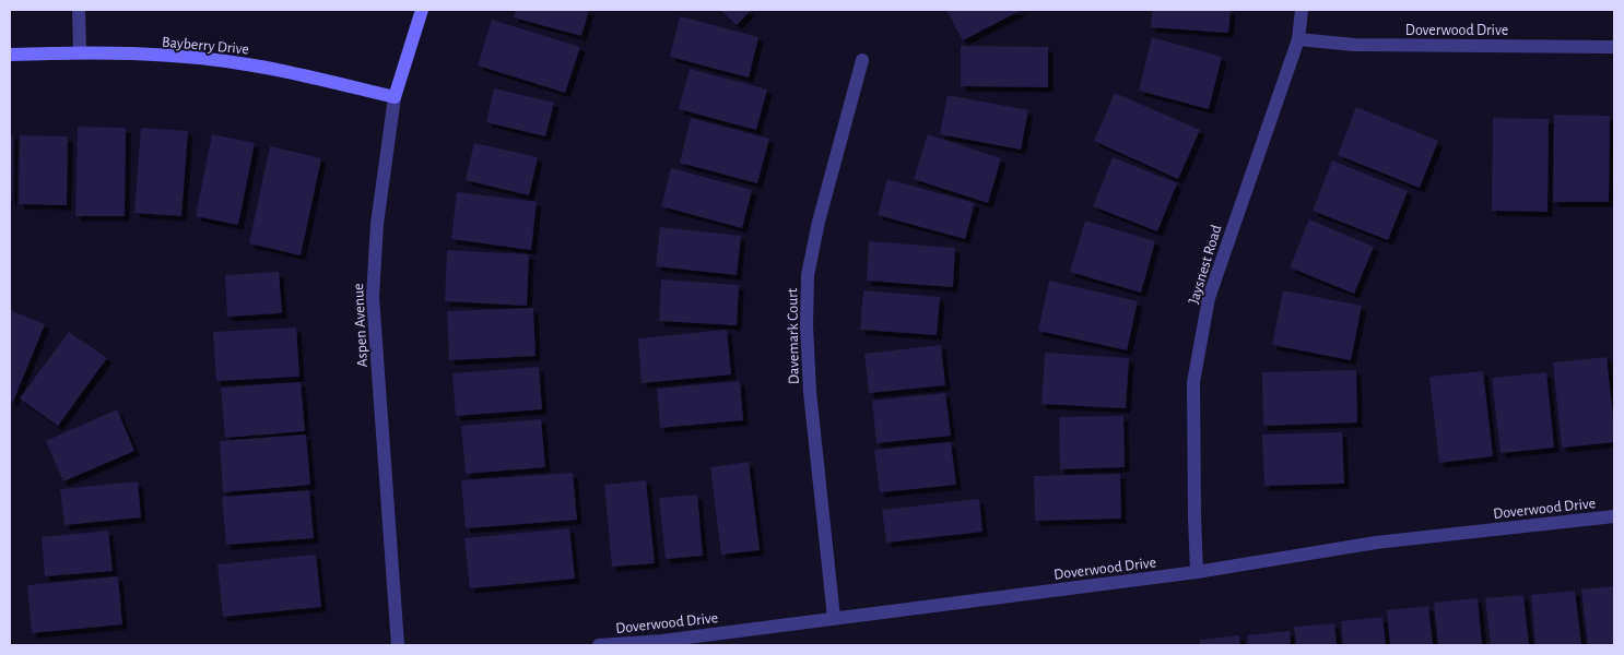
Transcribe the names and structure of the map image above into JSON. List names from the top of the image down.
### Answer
{
  "streets": {
    "street": [
      "Doverwood Drive",
      "Bayberry Drive",
      "Jaysnest Road",
      "Aspen Avenue",
      "Davemark Court"
    ]
  },
  "crossings": [
    ["Doverwood Drive", "Jaysnest Road"],
    ["Doverwood Drive", "Davemark Court"],
    ["Bayberry Drive", "Aspen Avenue"]
  ]
}
